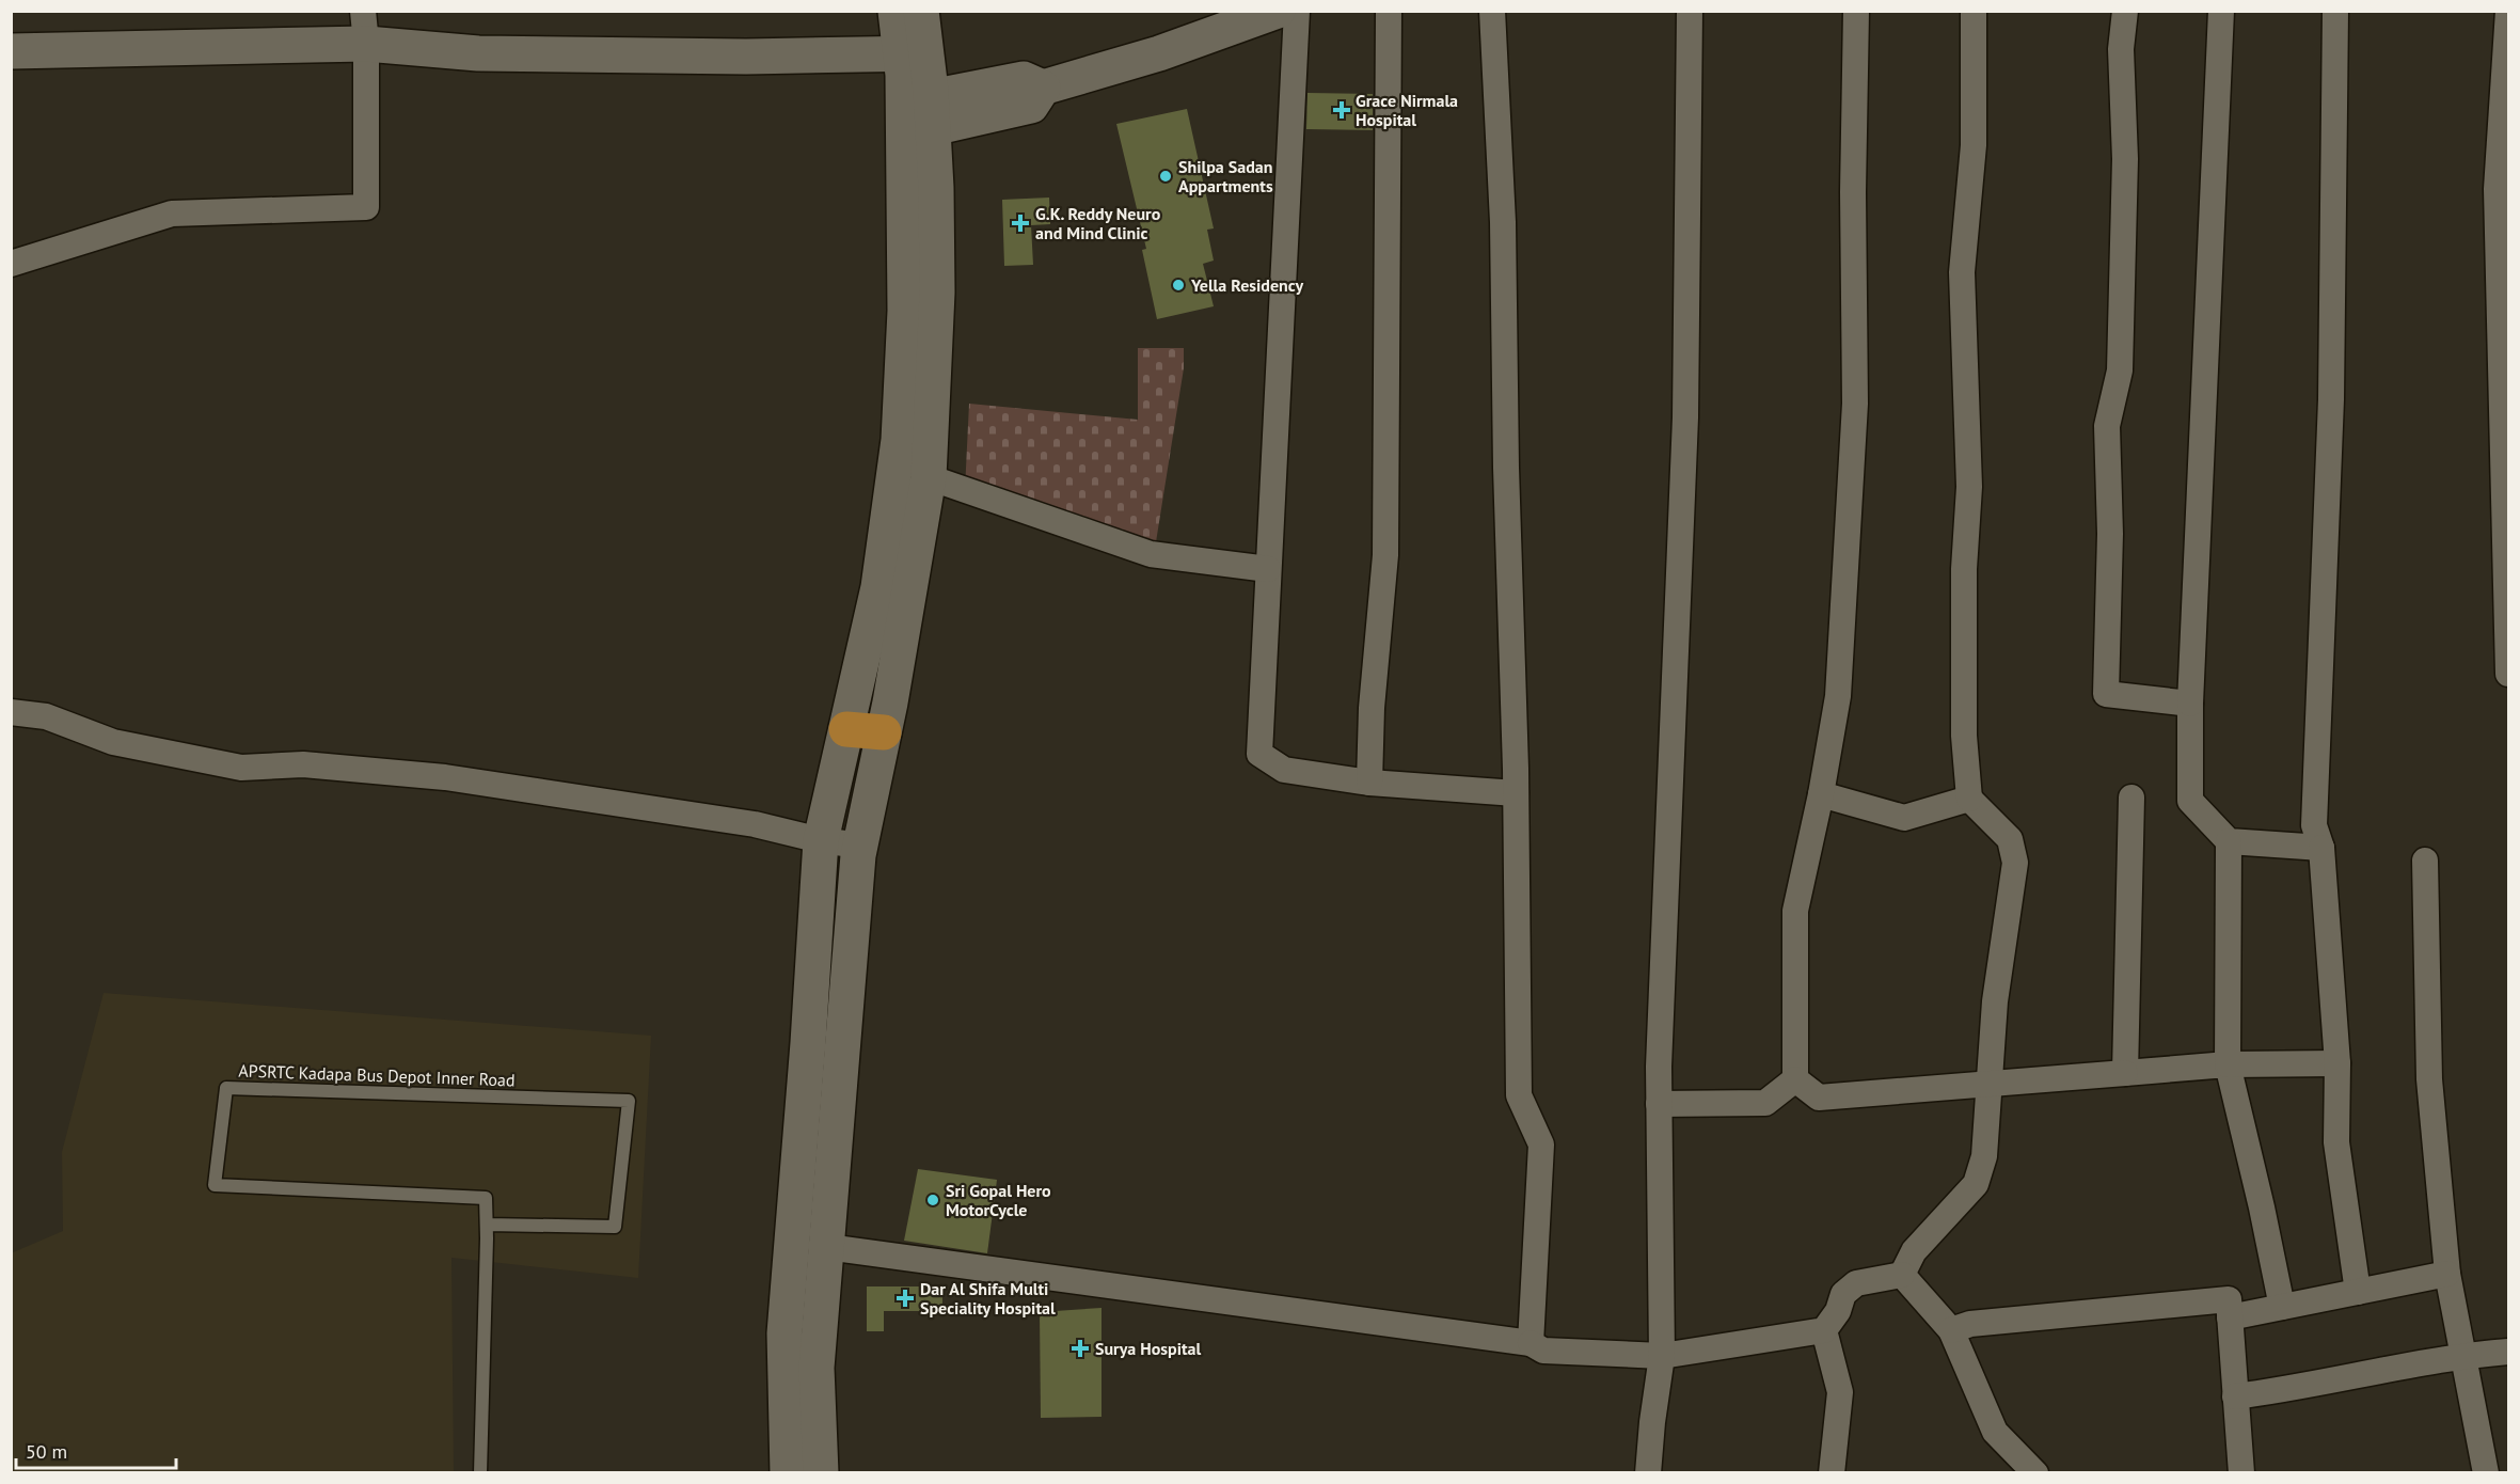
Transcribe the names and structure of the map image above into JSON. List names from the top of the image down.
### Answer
{
  "streets": {
    "lane": ["APSRTC Kadapa Bus Depot Inner Road"]
  },
  "places": {
    "health": [
      "Grace Nirmala Hospital",
      "G.K. Reddy Neuro and Mind Clinic",
      "Dar Al Shifa Multi Speciality Hospital",
      "Surya Hospital"
    ],
    "other": ["Shilpa Sadan Appartments", "Yella Residency", "Sri Gopal Hero MotorCycle"]
  },
  "scale_bar": "50 m"
}
